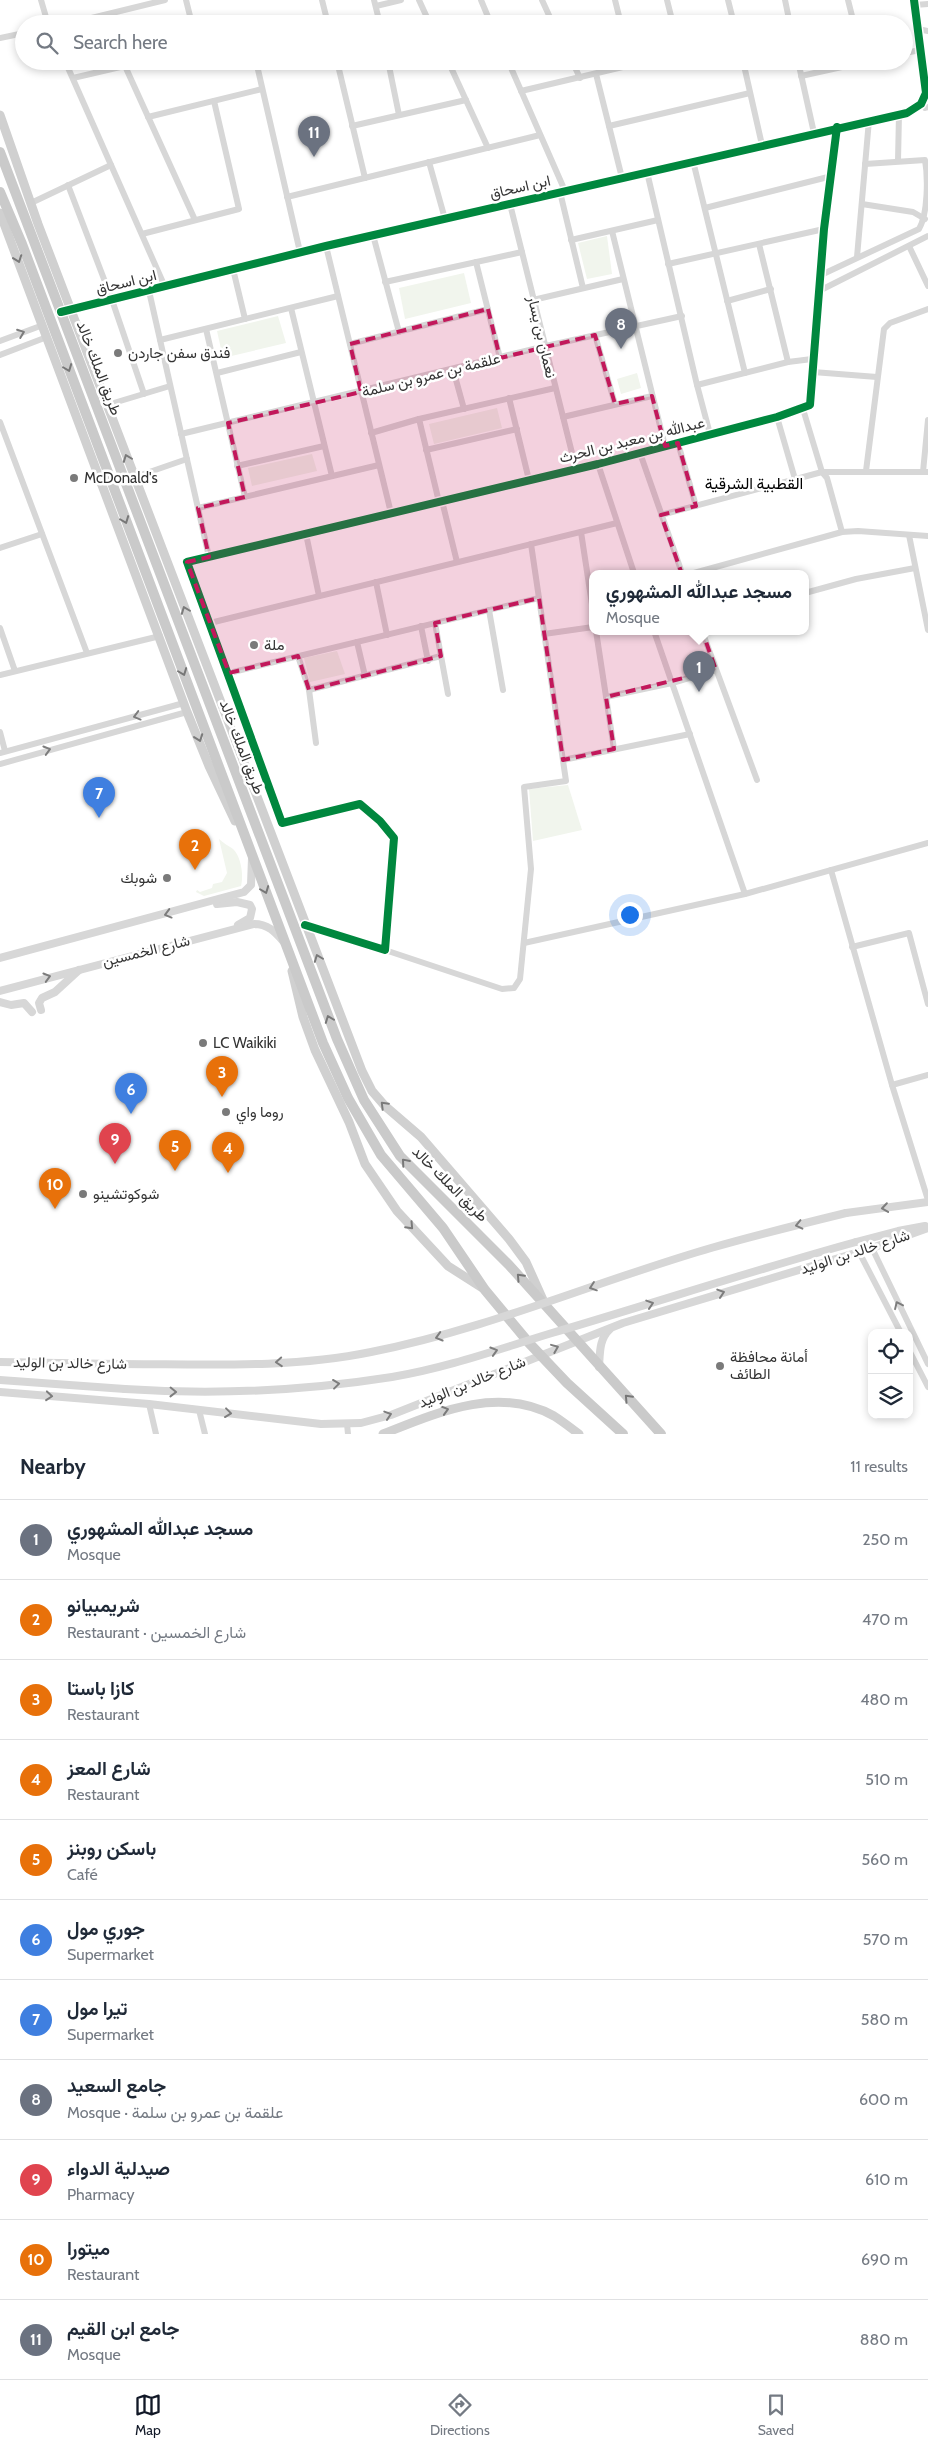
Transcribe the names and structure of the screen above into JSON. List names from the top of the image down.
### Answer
{
  "streets": {
    "main road": ["طريق الملك خالد"],
    "street": [
      "ابن اسحاق",
      "نعمان بن يسار",
      "علقمة بن عمرو بن سلمة",
      "عبدالله بن معبد بن الحرث",
      "شارع الخمسين",
      "شارع خالد بن الوليد"
    ]
  },
  "crossings": [
    ["ابن اسحاق", "نعمان بن يسار"],
    ["ابن اسحاق", "طريق الملك خالد"],
    ["نعمان بن يسار", "علقمة بن عمرو بن سلمة"],
    ["نعمان بن يسار", "عبدالله بن معبد بن الحرث"],
    ["طريق الملك خالد", "شارع الخمسين"],
    ["طريق الملك خالد", "شارع خالد بن الوليد"]
  ],
  "districts": ["القطبية الشرقية"],
  "places": [
    "فندق سفن جاردن",
    "McDonald's",
    "ملة",
    "شوبك",
    "LC Waikiki",
    "روما واي",
    "شوكوتشينو",
    "أمانة محافظة الطائف"
  ],
  "page": {
    "search": "Search here",
    "pins": [
      "11",
      "8",
      "1",
      "7",
      "2",
      "3",
      "6",
      "9",
      "5",
      "4",
      "10"
    ],
    "popup": ["مسجد عبدالله المشهوري", "Mosque"],
    "heading": ["Nearby", "11 results"],
    "list": [
      {
        "mark": "1",
        "name": "مسجد عبدالله المشهوري",
        "note": "Mosque",
        "value": "250 m"
      },
      {
        "mark": "2",
        "name": "شريمبيانو",
        "note": "Restaurant · شارع الخمسين",
        "value": "470 m"
      },
      {
        "mark": "3",
        "name": "كازا باستا",
        "note": "Restaurant",
        "value": "480 m"
      },
      {
        "mark": "4",
        "name": "شارع المعز",
        "note": "Restaurant",
        "value": "510 m"
      },
      {
        "mark": "5",
        "name": "باسكن روبنز",
        "note": "Café",
        "value": "560 m"
      },
      {
        "mark": "6",
        "name": "جوري مول",
        "note": "Supermarket",
        "value": "570 m"
      },
      {
        "mark": "7",
        "name": "تيرا مول",
        "note": "Supermarket",
        "value": "580 m"
      },
      {
        "mark": "8",
        "name": "جامع السعيد",
        "note": "Mosque · علقمة بن عمرو بن سلمة",
        "value": "600 m"
      },
      {
        "mark": "9",
        "name": "صيدلية الدواء",
        "note": "Pharmacy",
        "value": "610 m"
      },
      {
        "mark": "10",
        "name": "ميتورا",
        "note": "Restaurant",
        "value": "690 m"
      },
      {
        "mark": "11",
        "name": "جامع ابن القيم",
        "note": "Mosque",
        "value": "880 m"
      }
    ],
    "nav": ["Map", "Directions", "Saved"]
  }
}
